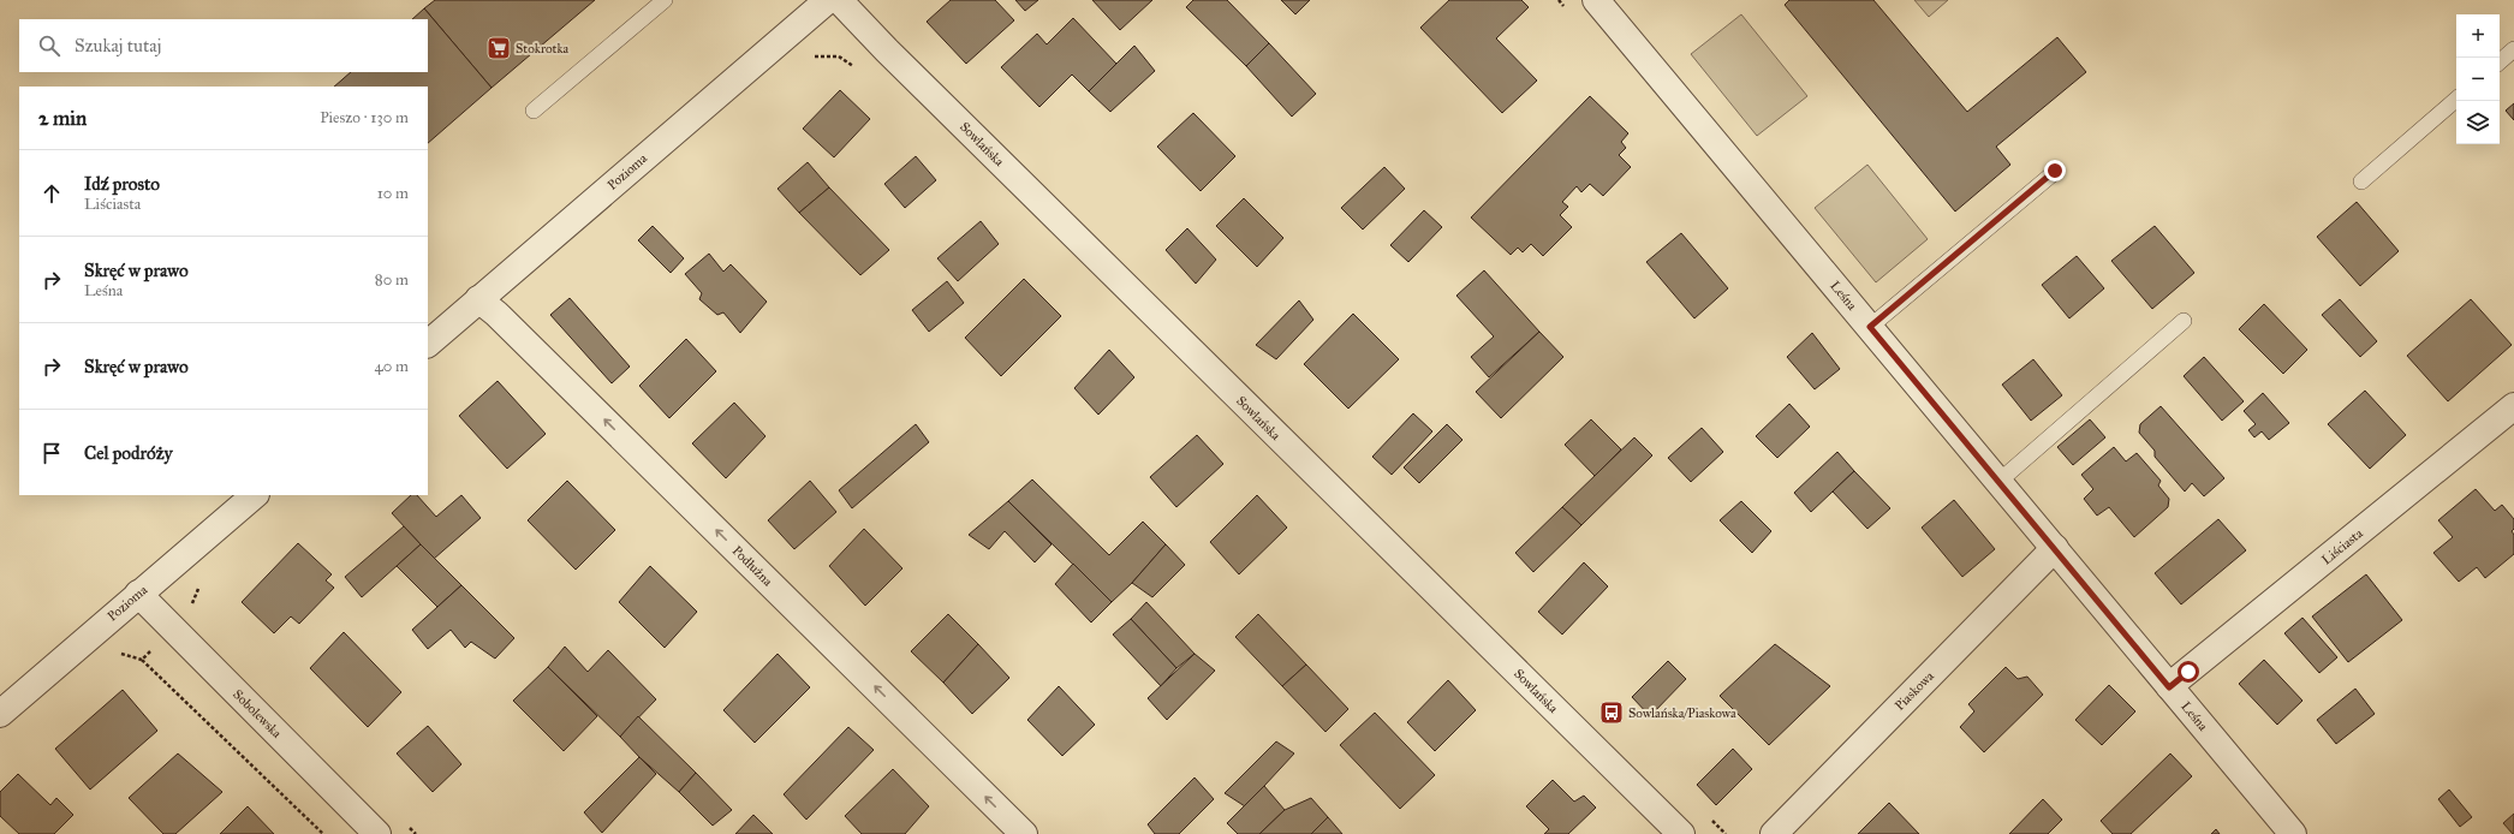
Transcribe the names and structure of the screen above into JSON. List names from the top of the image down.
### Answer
{
  "streets": {
    "street": [
      "Sowlańska",
      "Pozioma",
      "Leśna",
      "Liściasta",
      "Podłużna",
      "Piaskowa",
      "Sobolewska"
    ]
  },
  "crossings": [
    ["Pozioma", "Podłużna"],
    ["Pozioma", "Sobolewska"],
    ["Leśna", "Liściasta"],
    ["Leśna", "Piaskowa"]
  ],
  "one_way": ["Podłużna"],
  "places": {
    "supermarket": ["Stokrotka"],
    "bus stop": ["Sowlańska/Piaskowa"]
  },
  "page": {
    "map_buttons": ["+", "−"],
    "search": "Szukaj tutaj",
    "heading": ["2 min", "Pieszo · 130 m"],
    "list": [
      ["Idź prosto", "Liściasta", "10 m"],
      ["Skręć w prawo", "Leśna", "80 m"],
      ["Skręć w prawo", "40 m"],
      "Cel podróży"
    ]
  }
}
